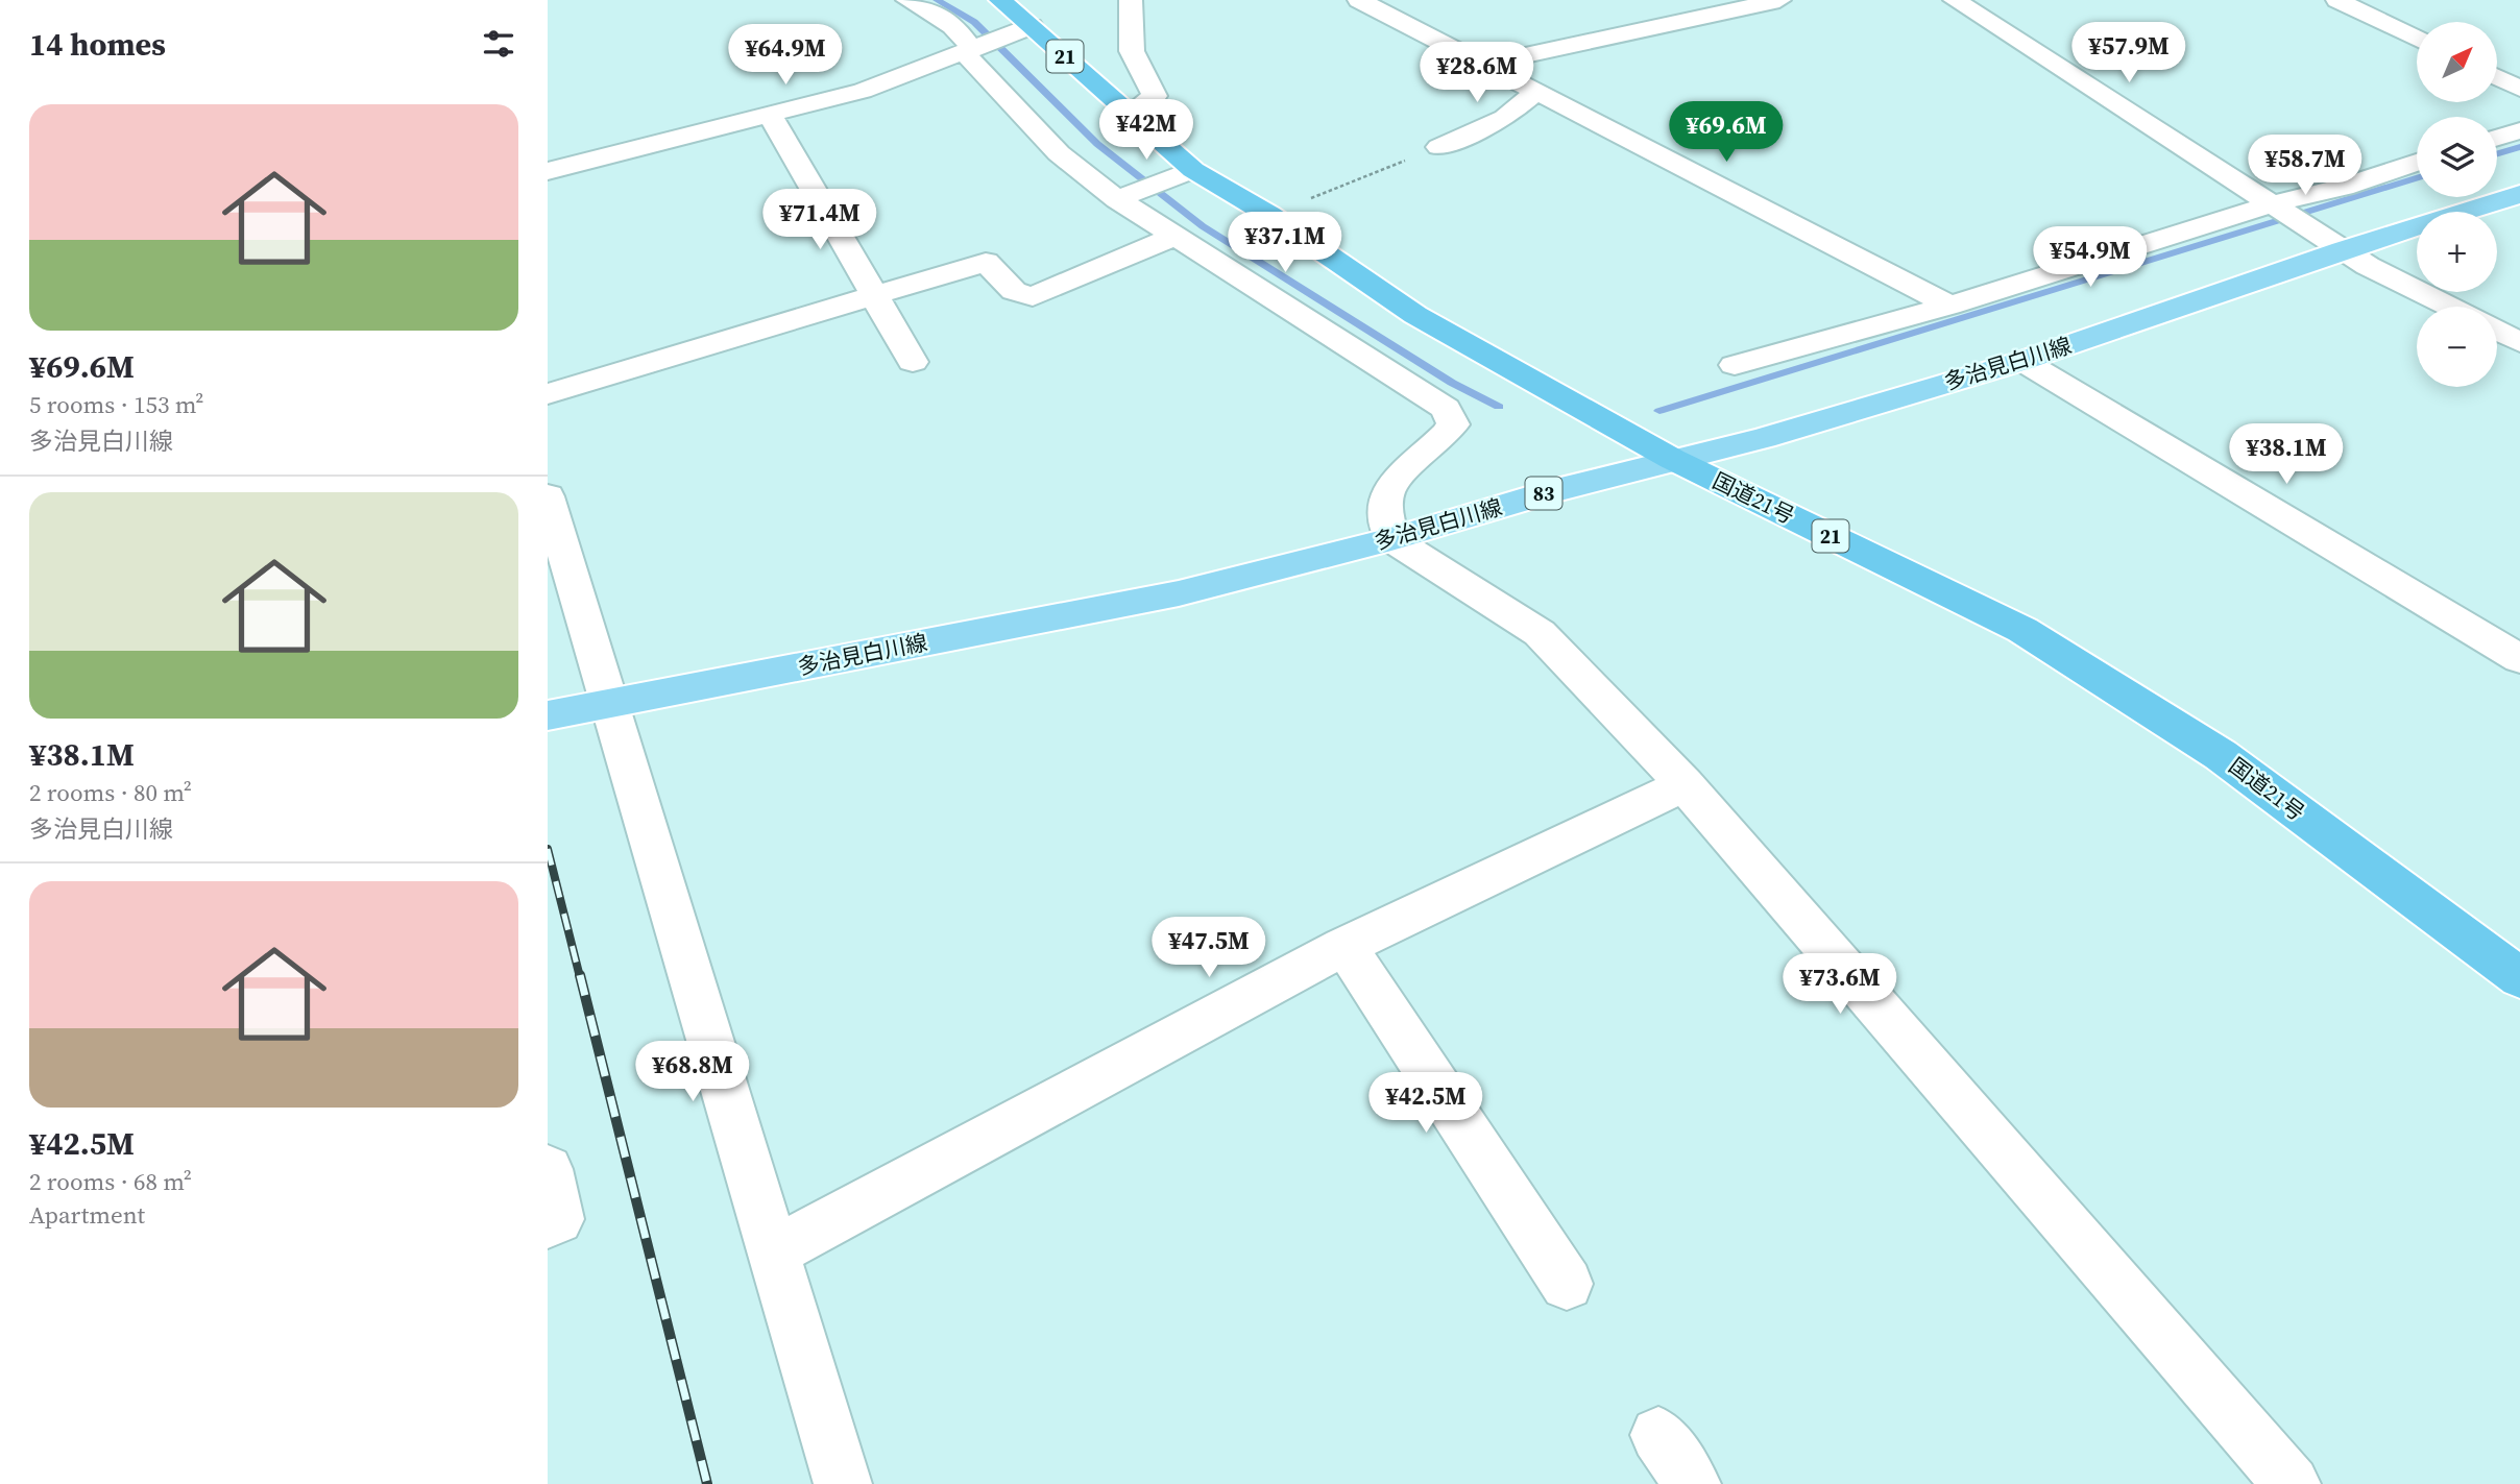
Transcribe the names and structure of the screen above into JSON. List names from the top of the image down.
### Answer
{
  "streets": {
    "highway": ["21", "国道21号"],
    "main road": ["多治見白川線", "83"]
  },
  "crossings": [
    ["多治見白川線", "国道21号"]
  ],
  "north": "top right",
  "page": {
    "heading": "14 homes",
    "map_buttons": ["+", "−"],
    "price": [
      "¥57.9M",
      "¥64.9M",
      "¥28.6M",
      "¥42M",
      "¥69.6M",
      "¥58.7M",
      "¥71.4M",
      "¥37.1M",
      "¥54.9M",
      "¥38.1M",
      "¥47.5M",
      "¥73.6M",
      "¥68.8M",
      "¥42.5M"
    ],
    "list": [
      {
        "name": "¥69.6M",
        "note": "5 rooms · 153 m² · 多治見白川線"
      },
      {
        "name": "¥38.1M",
        "note": "2 rooms · 80 m² · 多治見白川線"
      },
      {
        "name": "¥42.5M",
        "note": "2 rooms · 68 m² · Apartment"
      }
    ]
  }
}
